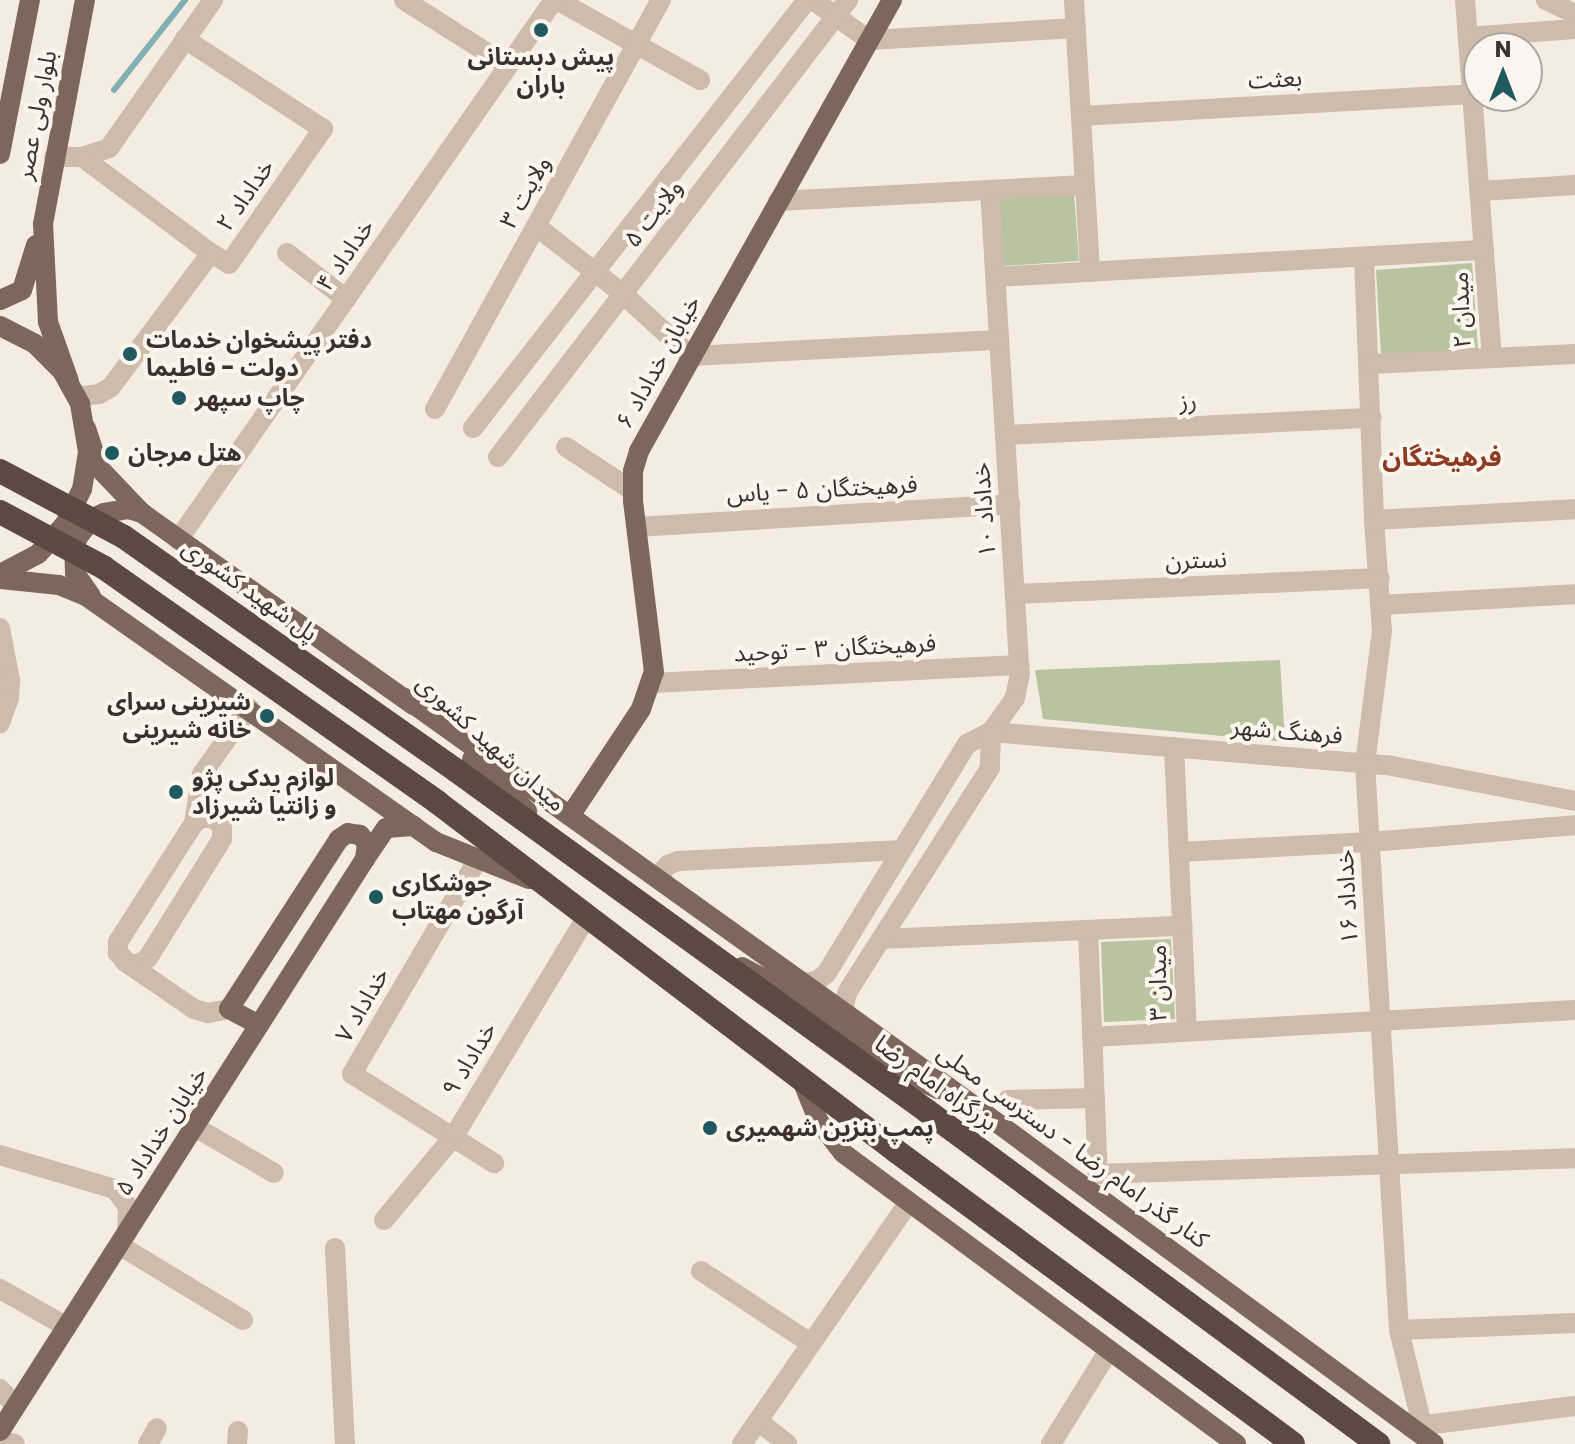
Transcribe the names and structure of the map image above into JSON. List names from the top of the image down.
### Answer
{
  "streets": {
    "highway": ["پل شهید کشوری", "بزرگراه امام رضا"],
    "main road": [
      "بلوار ولی عصر",
      "خیابان خداداد ۶",
      "میدان شهید کشوری",
      "خیابان خداداد ۵",
      "کنار گذر امام رضا - دسترسی محلی"
    ],
    "street": [
      "بعثت",
      "ولایت ۳",
      "خداداد ۲",
      "ولایت ۵",
      "خداداد ۴",
      "میدان ۲",
      "رز",
      "فرهیختگان ۵ - یاس",
      "خداداد ۱۰",
      "نسترن",
      "فرهیختگان ۳ - توحید",
      "فرهنگ شهر",
      "خداداد ۱۶",
      "میدان ۳",
      "خداداد ۷",
      "خداداد ۹"
    ]
  },
  "crossings": [
    ["بلوار ولی عصر", "خداداد ۲"],
    ["بلوار ولی عصر", "میدان شهید کشوری"],
    ["خداداد ۲", "میدان شهید کشوری"],
    ["خداداد ۴", "میدان شهید کشوری"],
    ["میدان ۲", "خداداد ۱۰"],
    ["میدان ۲", "خداداد ۱۶"],
    ["خیابان خداداد ۶", "فرهیختگان ۵ - یاس"],
    ["خیابان خداداد ۶", "فرهیختگان ۳ - توحید"],
    ["خیابان خداداد ۶", "کنار گذر امام رضا - دسترسی محلی"],
    ["رز", "خداداد ۱۰"],
    ["رز", "خداداد ۱۶"],
    ["فرهیختگان ۵ - یاس", "خداداد ۱۰"],
    ["خداداد ۱۰", "نسترن"],
    ["خداداد ۱۰", "فرهیختگان ۳ - توحید"],
    ["خداداد ۱۰", "فرهنگ شهر"],
    ["خداداد ۱۰", "میدان ۳"],
    ["خداداد ۱۰", "کنار گذر امام رضا - دسترسی محلی"],
    ["نسترن", "خداداد ۱۶"],
    ["پل شهید کشوری", "بزرگراه امام رضا"],
    ["فرهنگ شهر", "خداداد ۱۶"],
    ["میدان شهید کشوری", "خداداد ۷"],
    ["میدان شهید کشوری", "بزرگراه امام رضا"],
    ["میدان شهید کشوری", "خیابان خداداد ۵"],
    ["میدان شهید کشوری", "کنار گذر امام رضا - دسترسی محلی"],
    ["خداداد ۱۶", "کنار گذر امام رضا - دسترسی محلی"],
    ["خداداد ۷", "خداداد ۹"]
  ],
  "districts": ["فرهیختگان"],
  "places": [
    "پیش دبستانی باران",
    "دفتر پیشخوان خدمات دولت - فاطیما",
    "چاپ سپهر",
    "هتل مرجان",
    "شیرینی سرای خانه شیرینی",
    "لوازم یدکی پژو و زانتیا شیرزاد",
    "جوشکاری آرگون مهتاب",
    "پمپ بنزین شهمیری"
  ],
  "north": "top"
}
